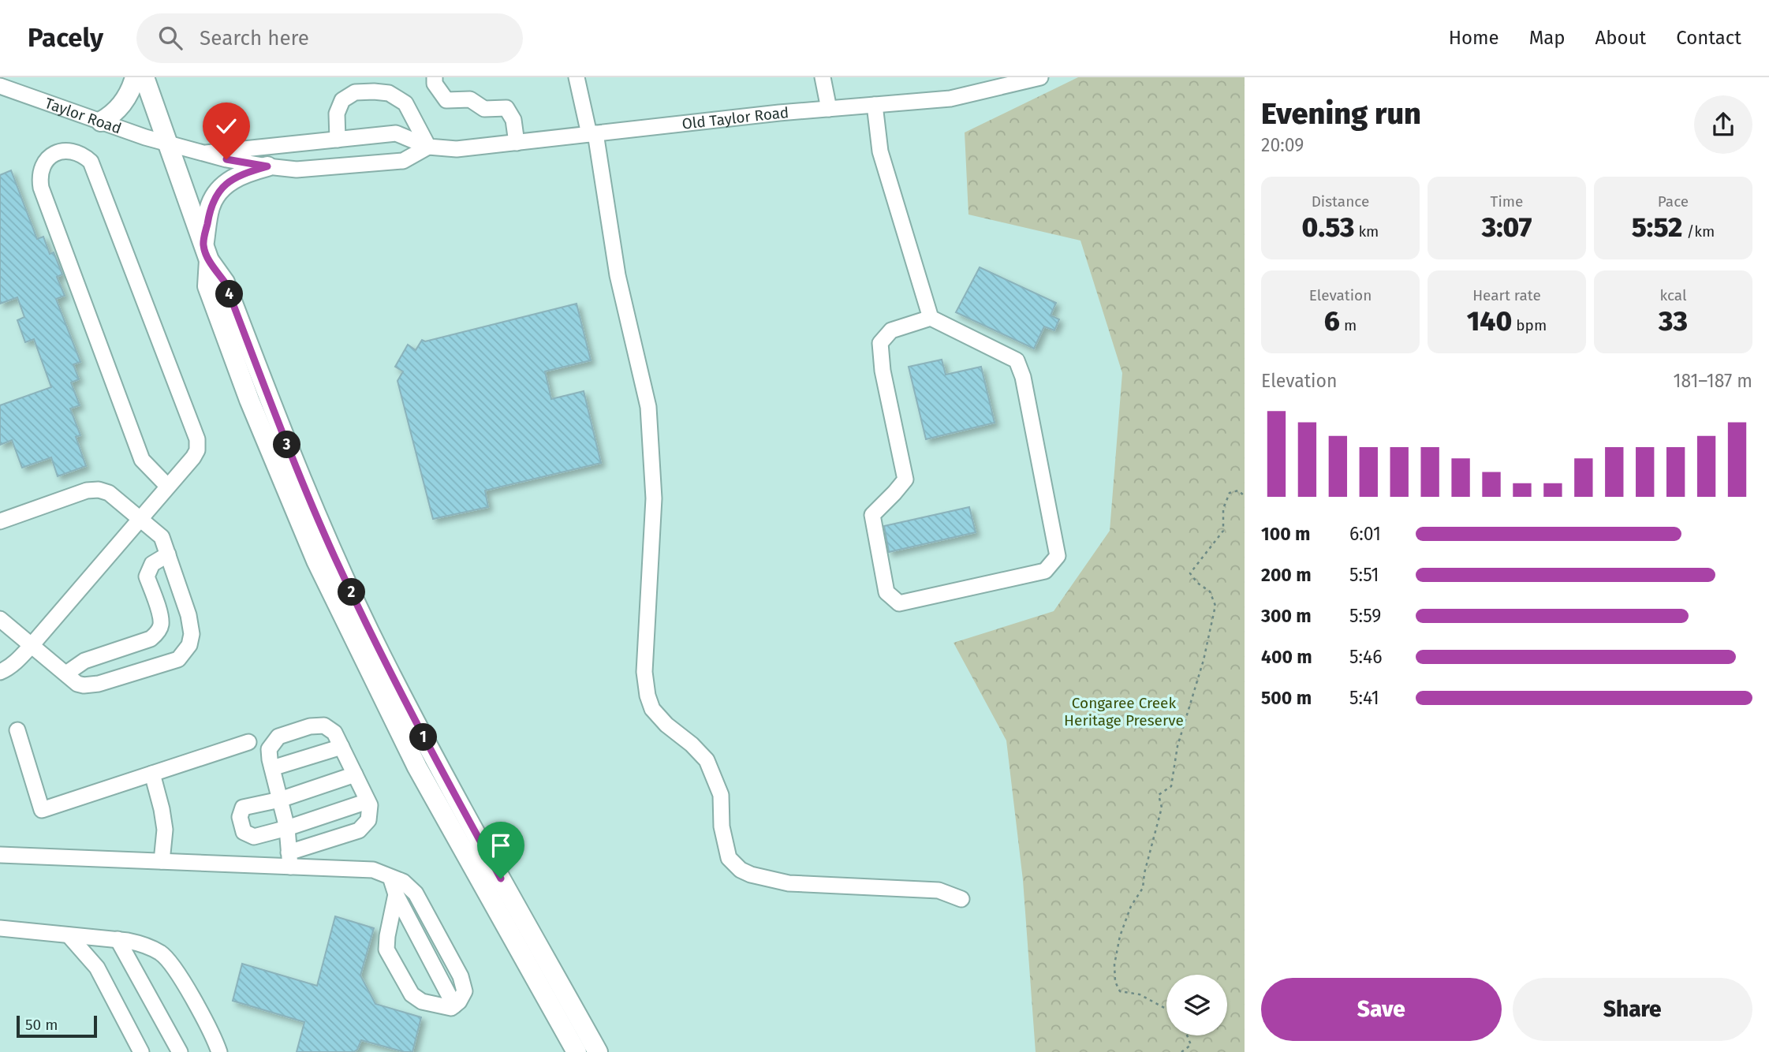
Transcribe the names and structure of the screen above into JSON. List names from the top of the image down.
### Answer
{
  "streets": {
    "street": ["Taylor Road", "Old Taylor Road"]
  },
  "crossings": [
    ["Taylor Road", "Old Taylor Road"]
  ],
  "parks": ["Congaree Creek Heritage Preserve"],
  "scale_bar": "50 m",
  "page": {
    "header": "Pacely",
    "search": "Search here",
    "nav": [
      "Home",
      "Map",
      "About",
      "Contact"
    ],
    "heading": ["Evening run", "20:09"],
    "stats": [
      ["Distance", "0.53 km"],
      ["Time", "3:07"],
      ["Pace", "5:52 /km"],
      ["Elevation", "6 m"],
      ["Heart rate", "140 bpm"],
      ["kcal", "33"]
    ],
    "pins": [
      "4",
      "3",
      "2",
      "1"
    ],
    "chart": ["Elevation", "181–187 m"],
    "list": [
      {
        "name": "100 m",
        "note": "6:01"
      },
      {
        "name": "200 m",
        "note": "5:51"
      },
      {
        "name": "300 m",
        "note": "5:59"
      },
      {
        "name": "400 m",
        "note": "5:46"
      },
      {
        "name": "500 m",
        "note": "5:41"
      }
    ],
    "buttons": ["Save", "Share"],
    "scale": "50 m"
  }
}
